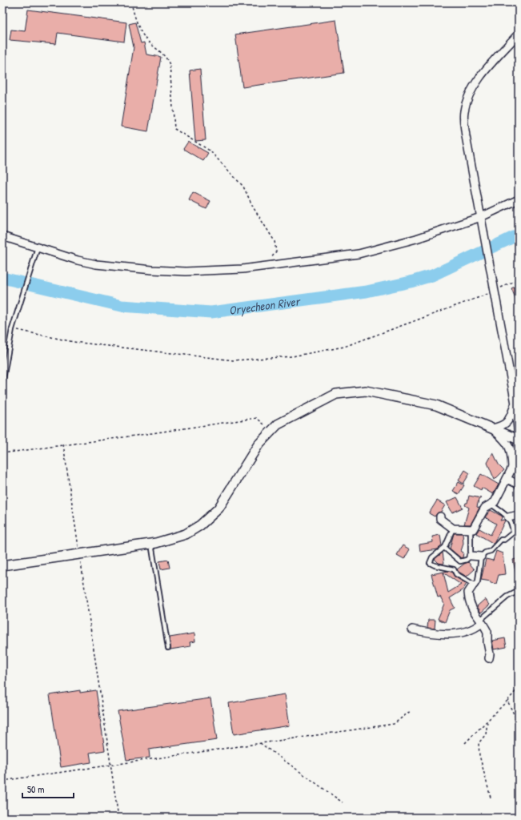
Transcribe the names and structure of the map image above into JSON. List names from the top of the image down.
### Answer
{
  "water": ["Oryecheon River"],
  "scale_bar": "50 m"
}
